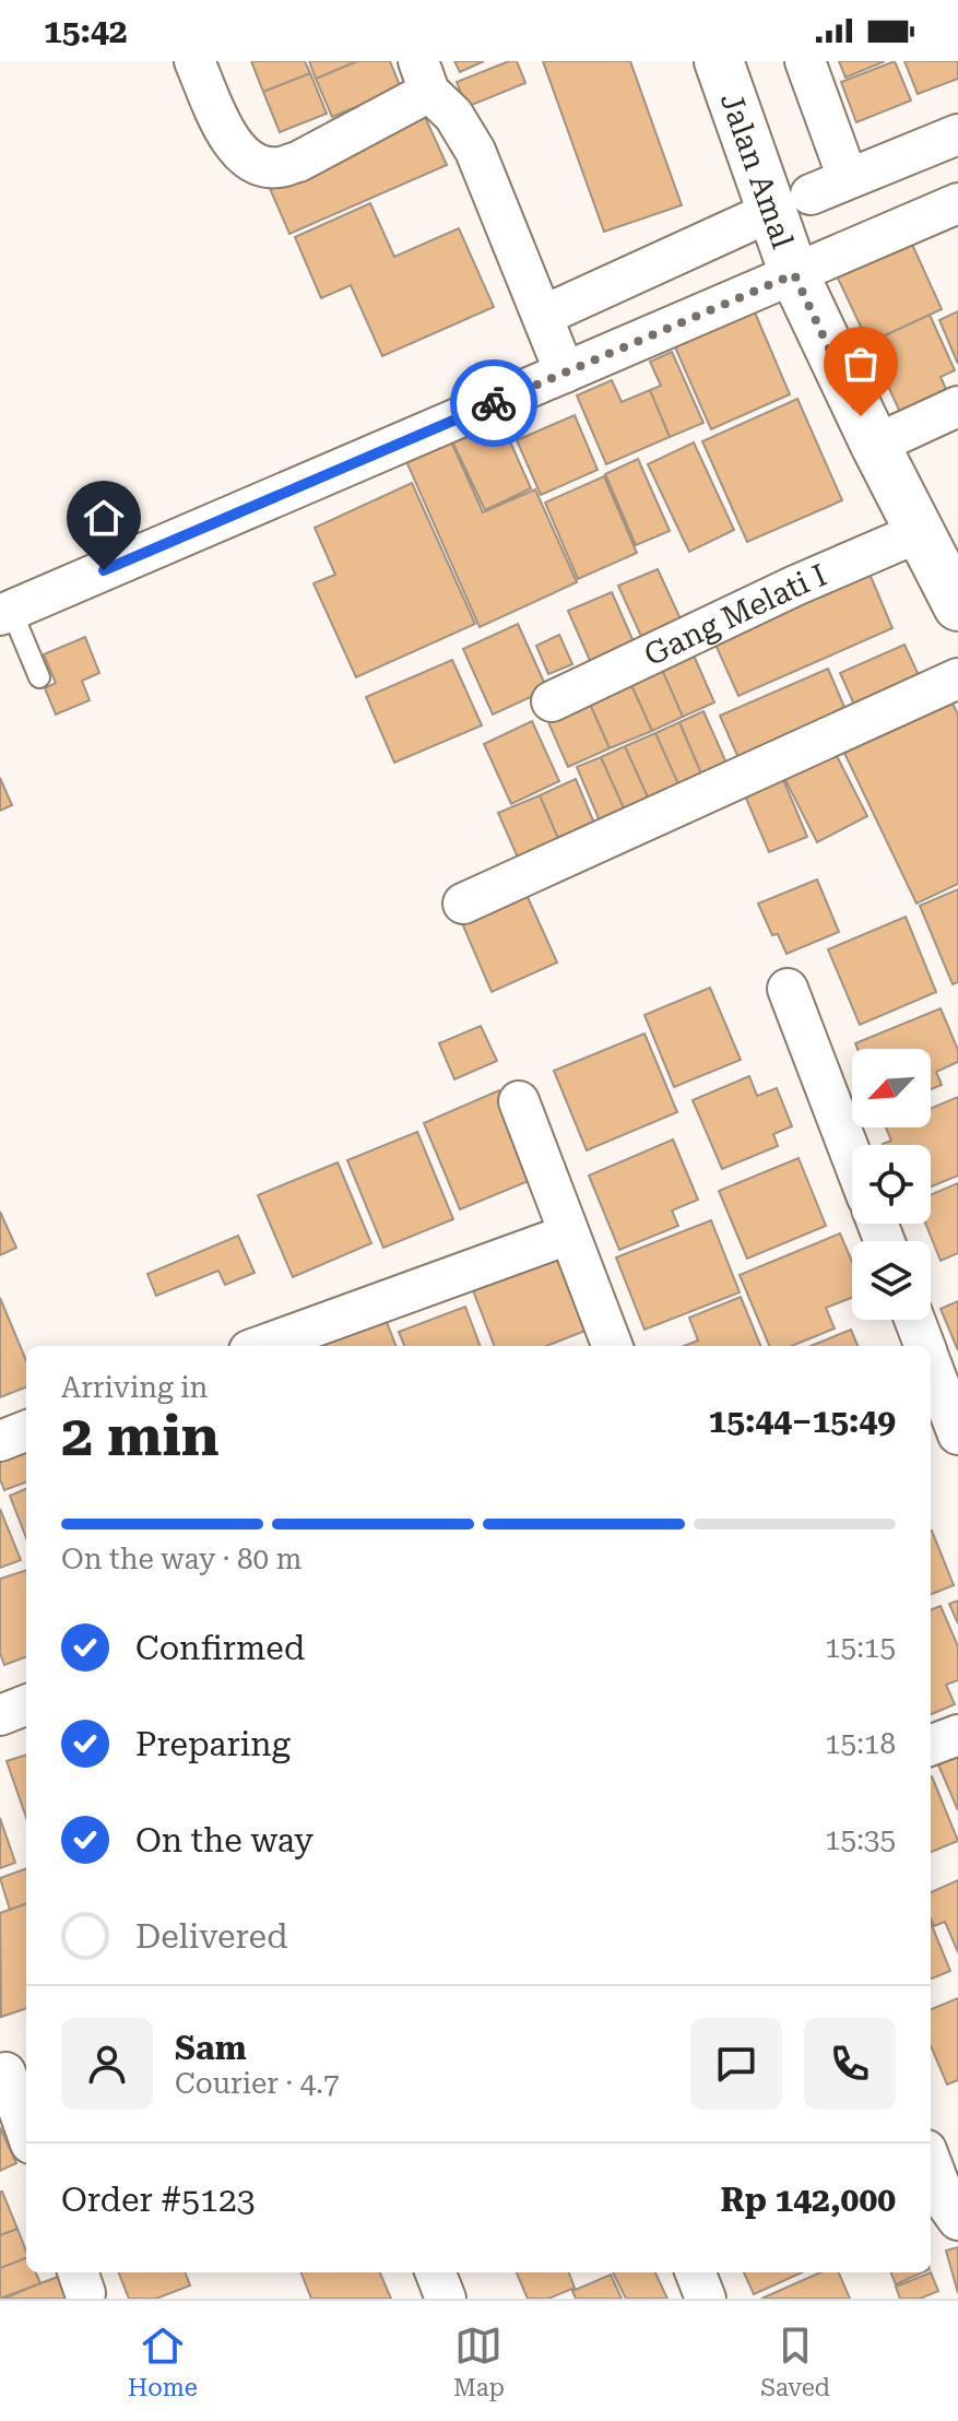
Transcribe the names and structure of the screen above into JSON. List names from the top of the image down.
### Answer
{
  "streets": {
    "street": ["Jalan Amal", "Gang Melati I"]
  },
  "crossings": [
    ["Jalan Amal", "Gang Melati I"]
  ],
  "north": "bottom left",
  "page": {
    "status": "15:42",
    "heading": ["2 min", "Arriving in", "15:44–15:49"],
    "panel": [
      "Sam",
      "Courier · 4.7",
      "Order #5123",
      "Rp 142,000"
    ],
    "bar": "On the way · 80 m",
    "list": [
      ["Confirmed", "15:15"],
      ["Preparing", "15:18"],
      ["On the way", "15:35"],
      "Delivered"
    ],
    "tabs": ["Home", "Map", "Saved"]
  }
}
